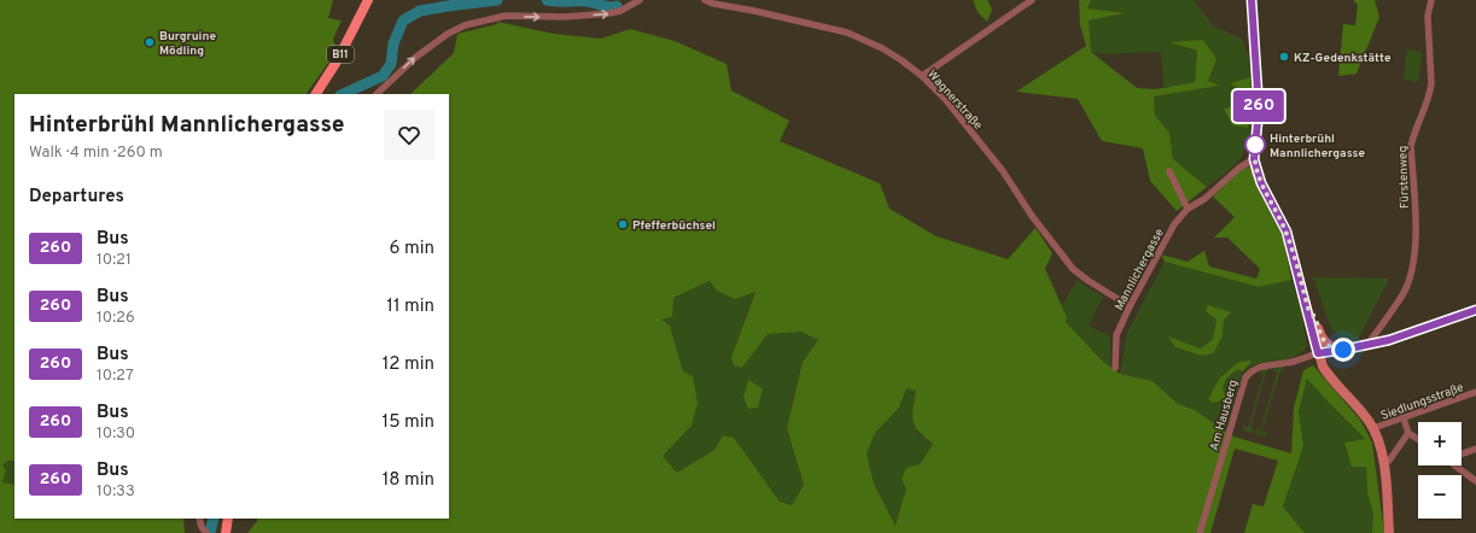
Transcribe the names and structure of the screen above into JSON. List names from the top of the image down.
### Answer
{
  "streets": {
    "main road": ["B11"],
    "street": [
      "Wagnerstraße",
      "Fürstenweg",
      "Mannlichergasse",
      "Siedlungsstraße",
      "Am Hausberg"
    ]
  },
  "crossings": [
    ["Wagnerstraße", "Mannlichergasse"]
  ],
  "places": [
    "Burgruine Mödling",
    "KZ-Gedenkstätte",
    "Hinterbrühl Mannlichergasse",
    "Pfefferbüchsel"
  ],
  "lines": ["bus line 260"],
  "page": {
    "on_map": "260",
    "heading": [
      ["Hinterbrühl Mannlichergasse", "Walk · 4 min · 260 m"],
      "Departures"
    ],
    "list": [
      {
        "mark": "260",
        "name": "Bus",
        "note": "10:21",
        "value": "6 min"
      },
      {
        "mark": "260",
        "name": "Bus",
        "note": "10:26",
        "value": "11 min"
      },
      {
        "mark": "260",
        "name": "Bus",
        "note": "10:27",
        "value": "12 min"
      },
      {
        "mark": "260",
        "name": "Bus",
        "note": "10:30",
        "value": "15 min"
      },
      {
        "mark": "260",
        "name": "Bus",
        "note": "10:33",
        "value": "18 min"
      }
    ],
    "map_buttons": ["+", "−"]
  }
}
